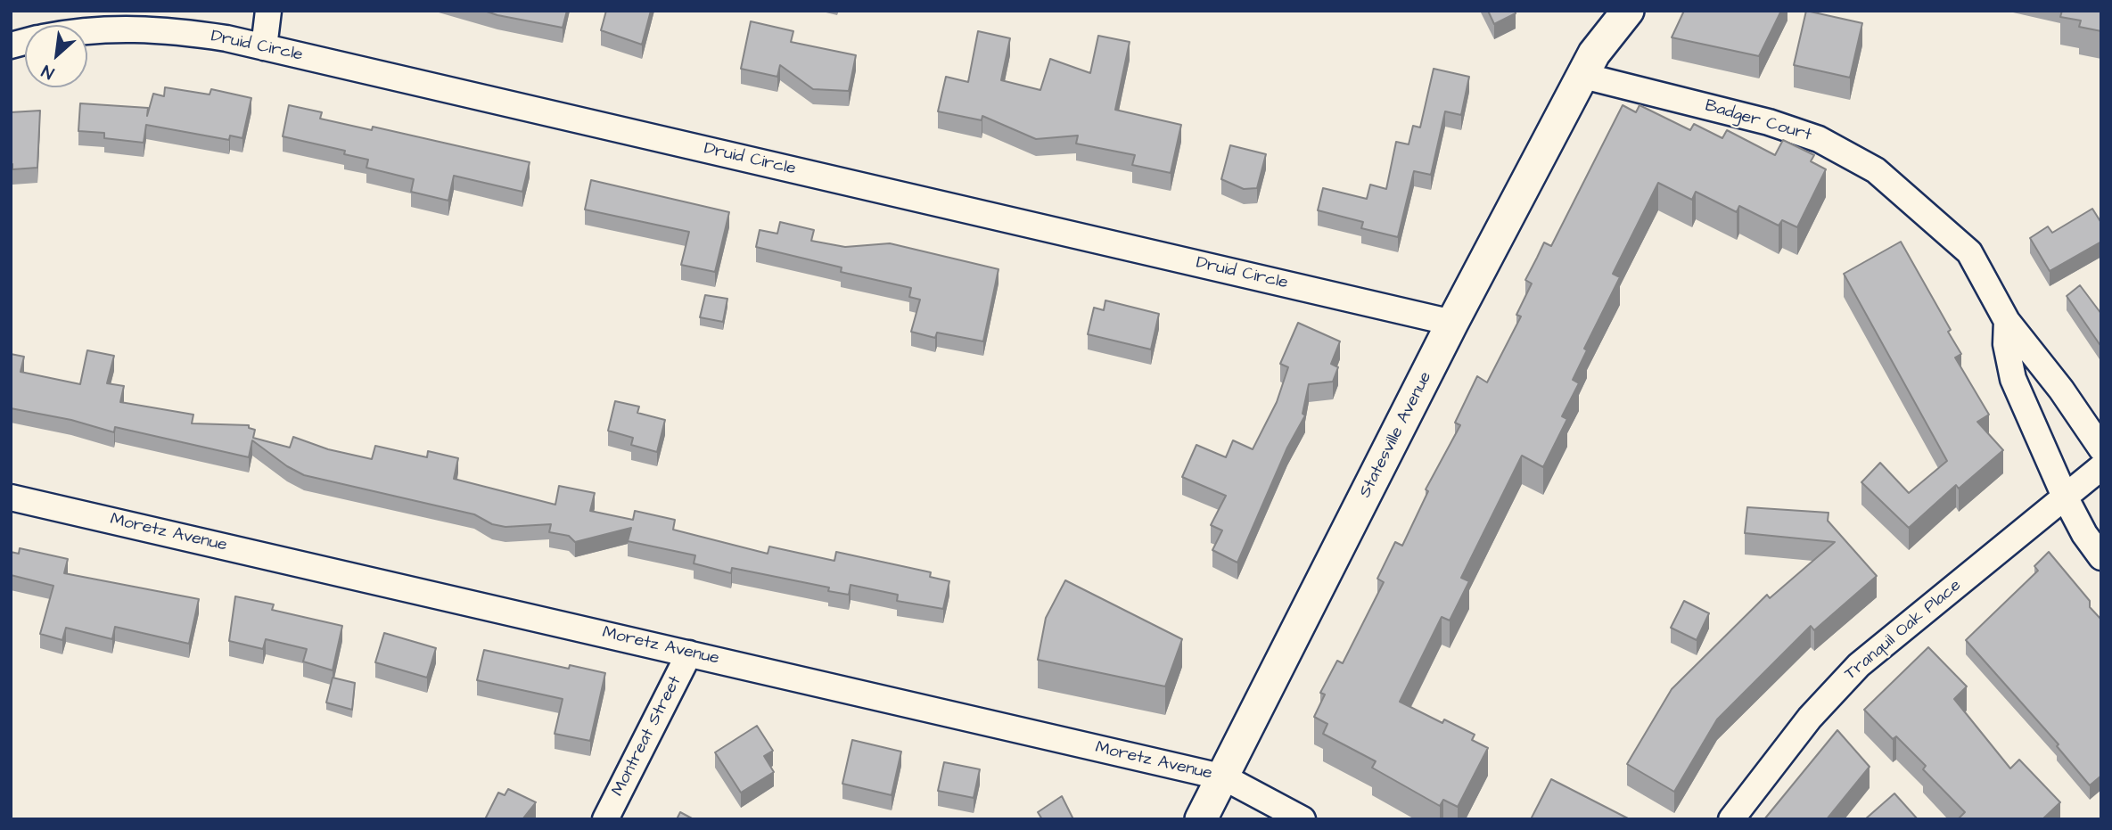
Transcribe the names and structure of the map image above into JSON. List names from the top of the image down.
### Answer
{
  "streets": {
    "main road": ["Statesville Avenue"],
    "street": [
      "Druid Circle",
      "Badger Court",
      "Moretz Avenue",
      "Tranquil Oak Place",
      "Montreat Street"
    ]
  },
  "crossings": [
    ["Druid Circle", "Statesville Avenue"],
    ["Badger Court", "Statesville Avenue"],
    ["Badger Court", "Tranquil Oak Place"],
    ["Statesville Avenue", "Moretz Avenue"],
    ["Moretz Avenue", "Montreat Street"]
  ],
  "north": "bottom left"
}
